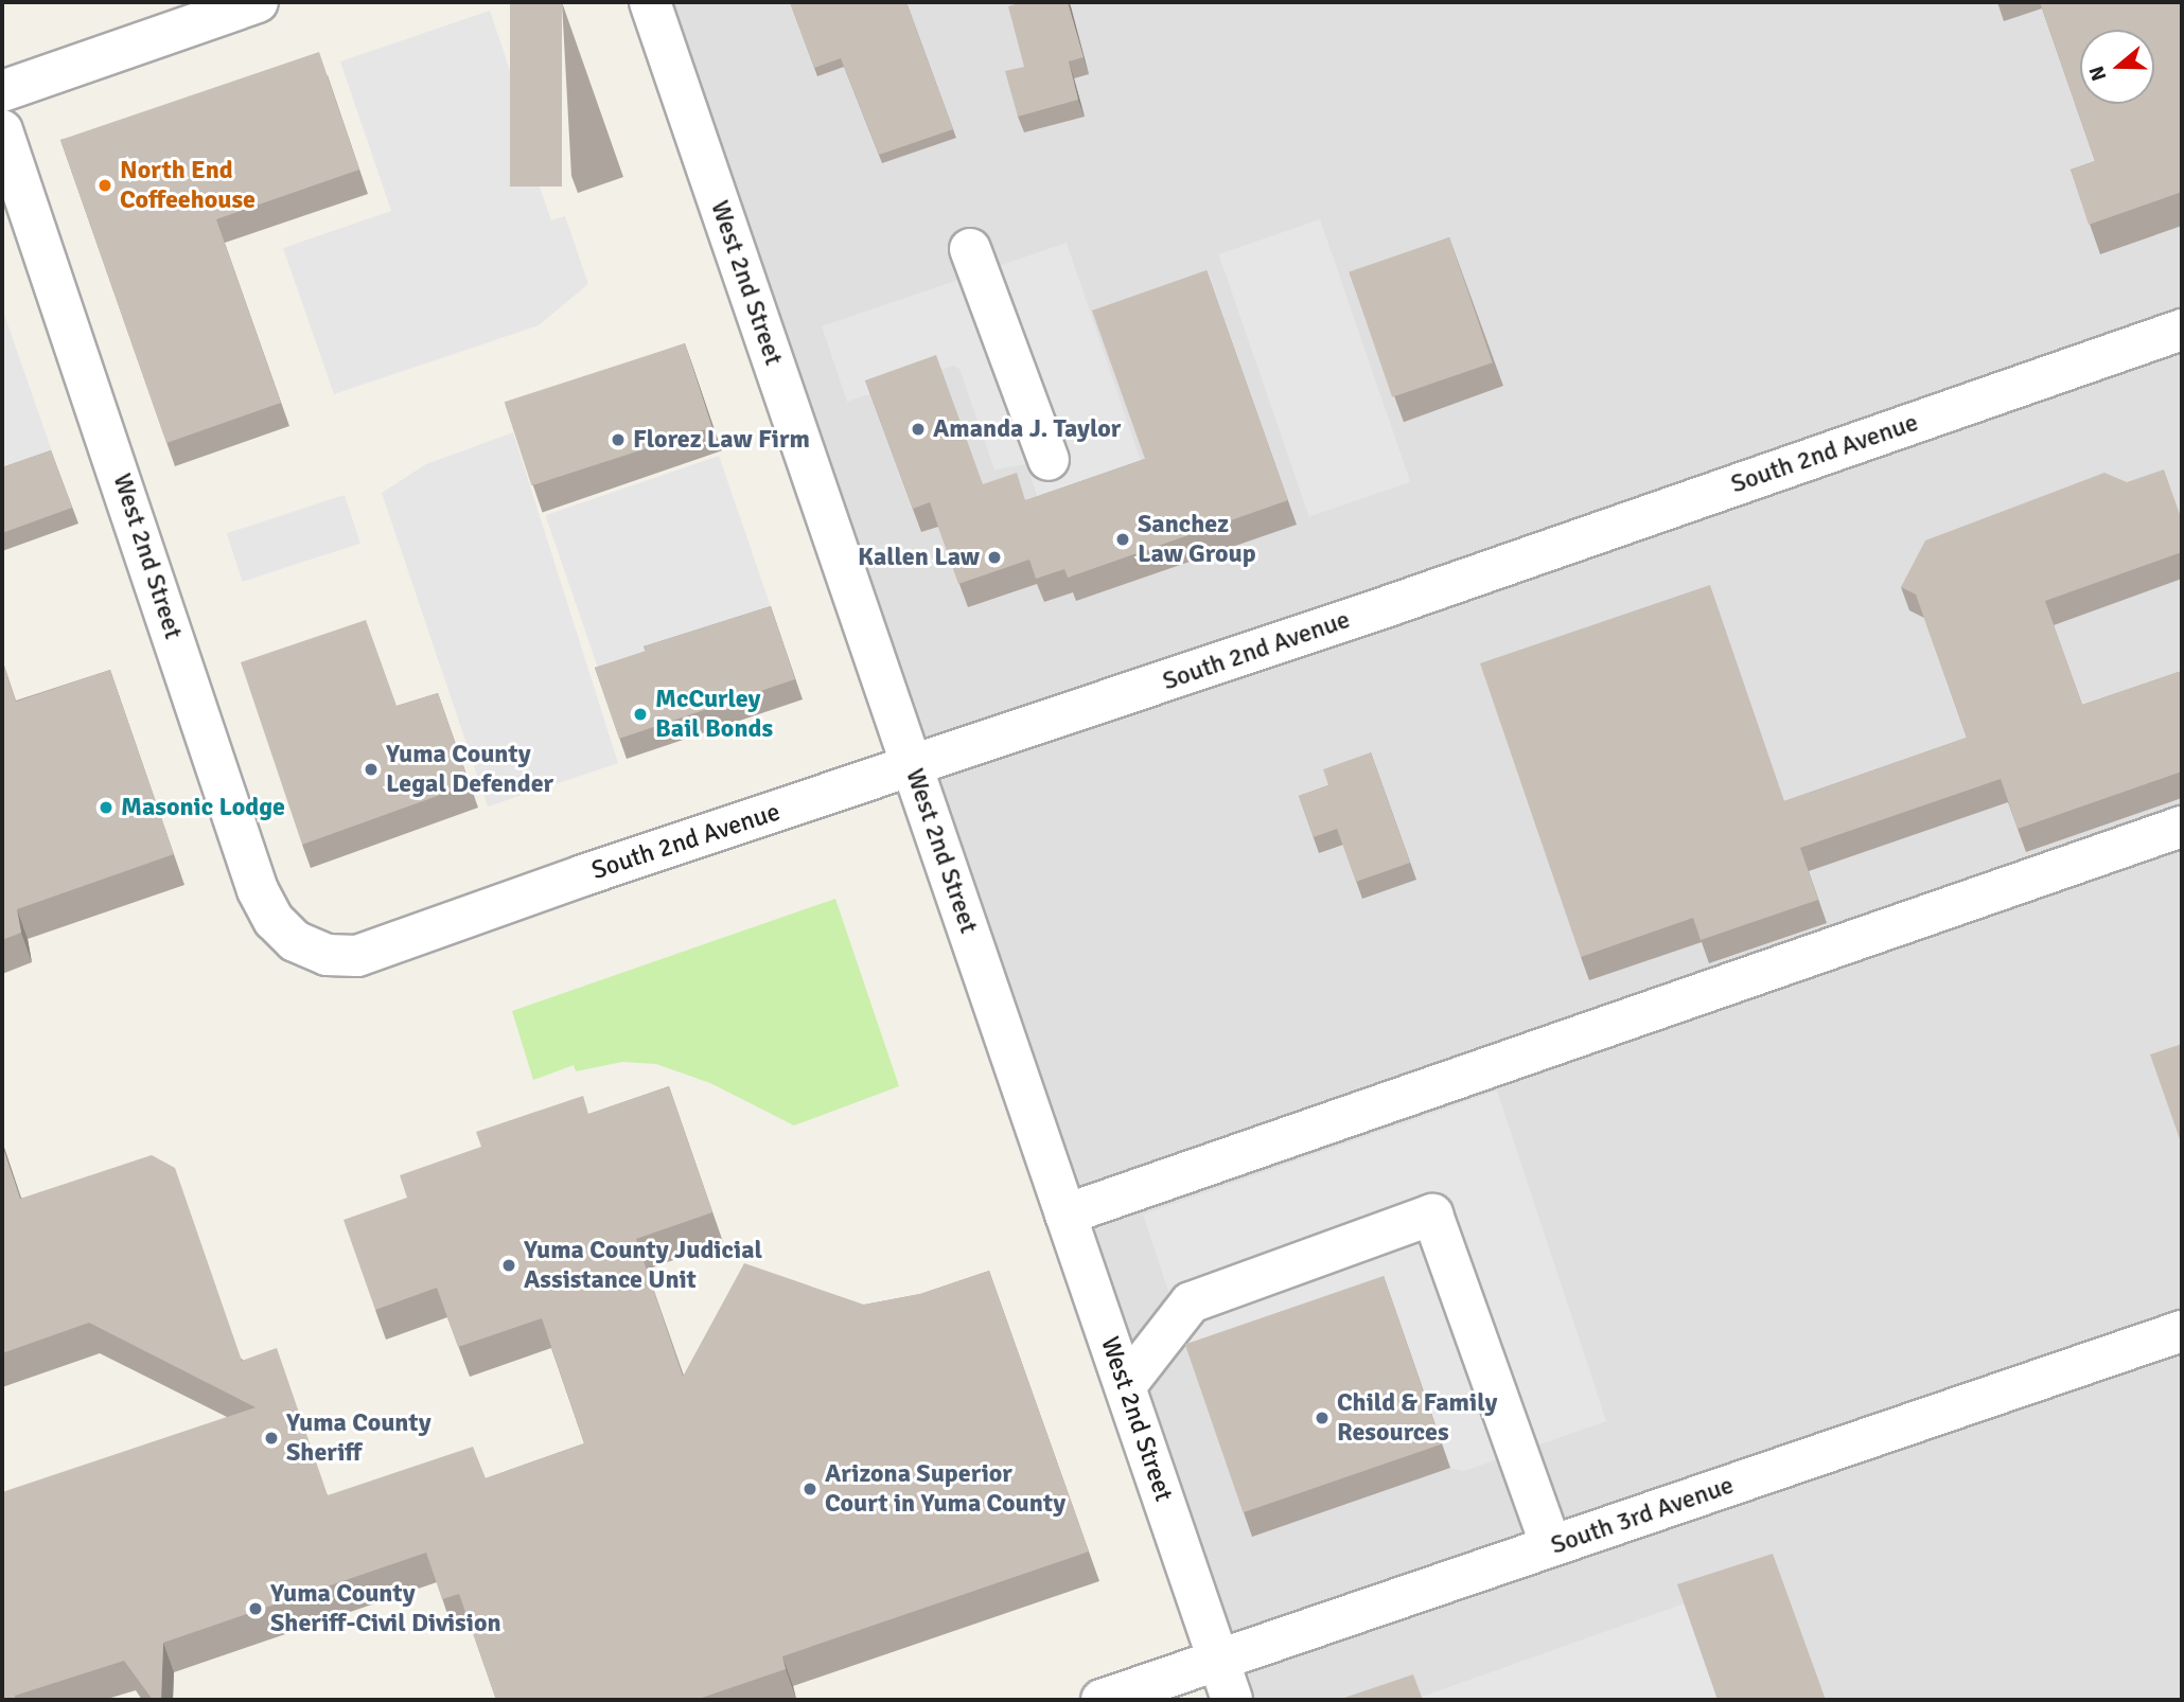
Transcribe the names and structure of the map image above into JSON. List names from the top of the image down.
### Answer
{
  "streets": {
    "street": ["West 2nd Street", "South 2nd Avenue", "South 3rd Avenue"]
  },
  "crossings": [
    ["West 2nd Street", "South 2nd Avenue"],
    ["West 2nd Street", "South 3rd Avenue"]
  ],
  "places": [
    "North End Coffeehouse",
    "Amanda J. Taylor",
    "Florez Law Firm",
    "Sanchez Law Group",
    "Kallen Law",
    "McCurley Bail Bonds",
    "Yuma County Legal Defender",
    "Masonic Lodge",
    "Yuma County Judicial Assistance Unit",
    "Child & Family Resources",
    "Yuma County Sheriff",
    "Arizona Superior Court in Yuma County",
    "Yuma County Sheriff-Civil Division"
  ],
  "north": "left"
}
